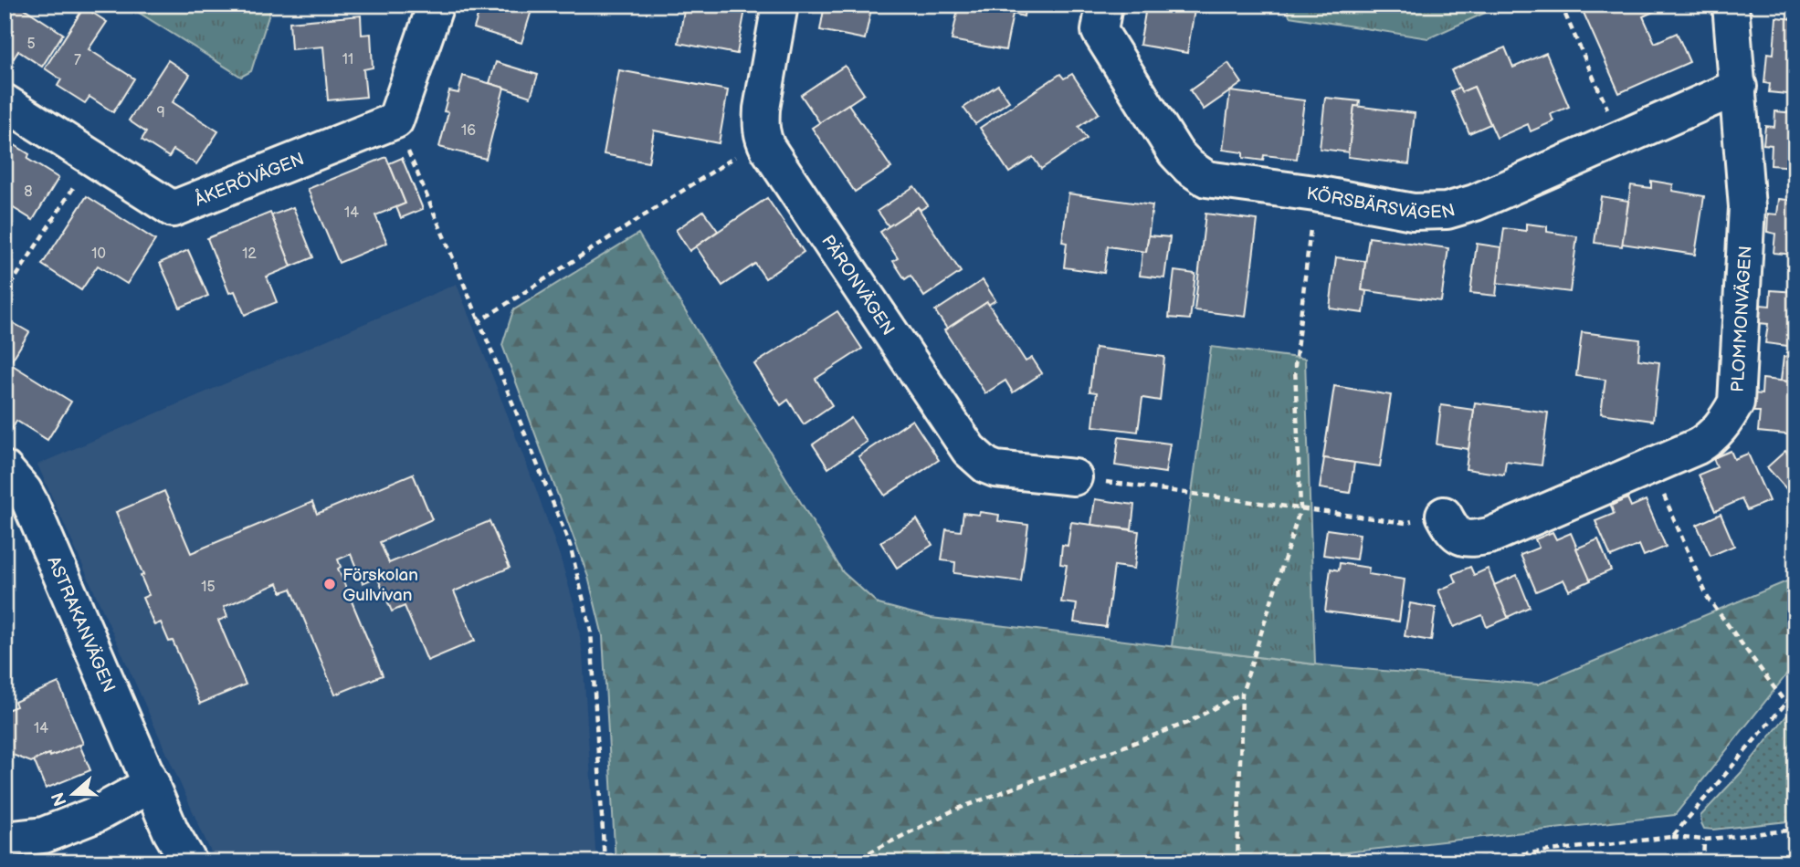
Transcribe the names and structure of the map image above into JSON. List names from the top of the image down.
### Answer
{
  "streets": {
    "street": [
      "ÅKERÖVÄGEN",
      "KÖRSBÄRSVÄGEN",
      "PÄRONVÄGEN",
      "PLOMMONVÄGEN",
      "ASTRAKANVÄGEN"
    ]
  },
  "crossings": [
    ["KÖRSBÄRSVÄGEN", "PLOMMONVÄGEN"]
  ],
  "places": ["Förskolan Gullvivan"],
  "house_numbers": [
    "5",
    "11",
    "7",
    "9",
    "16",
    "8",
    "14",
    "10",
    "12",
    "15",
    "14"
  ],
  "north": "left"
}
